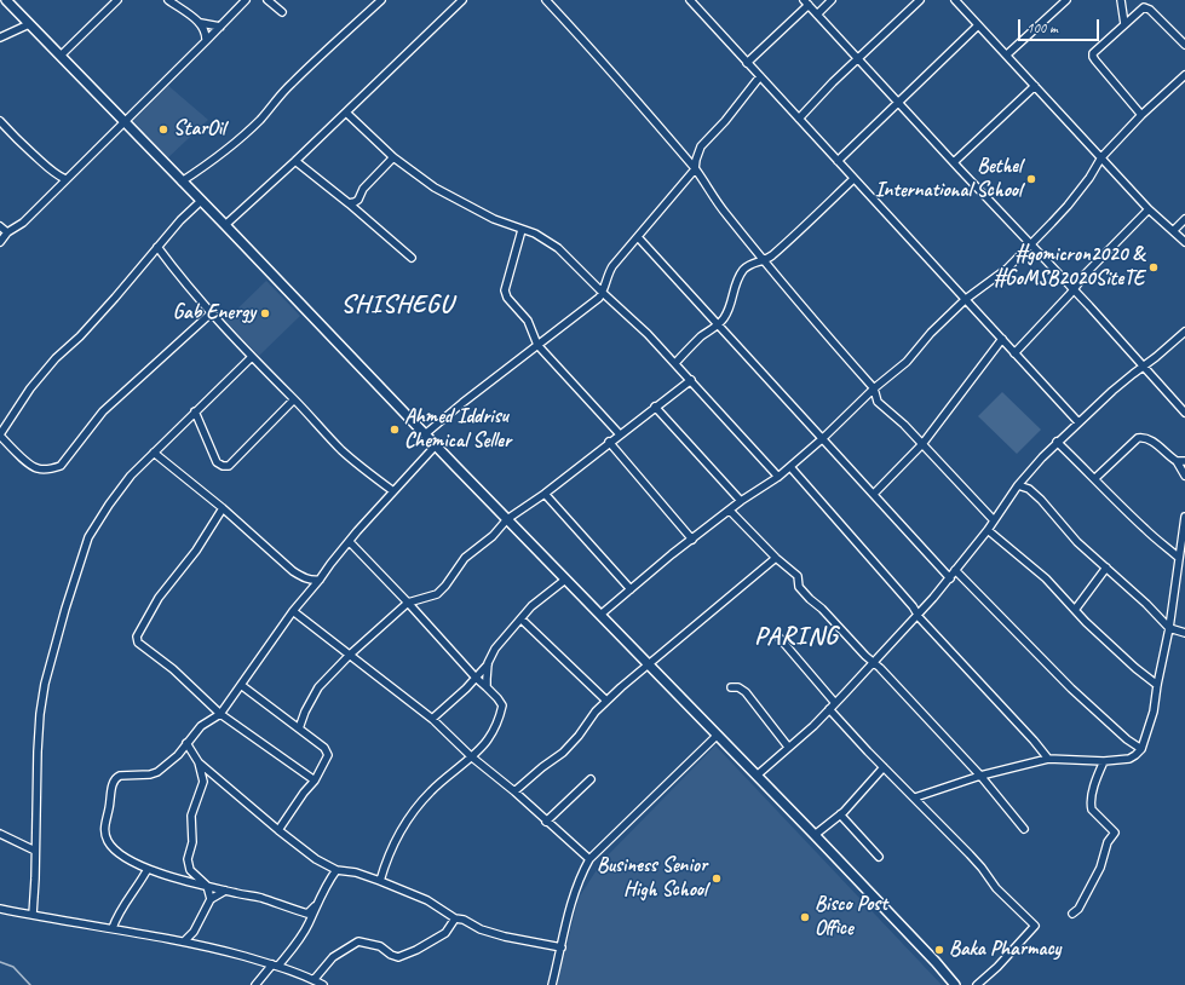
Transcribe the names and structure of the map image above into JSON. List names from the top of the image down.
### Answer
{
  "districts": ["SHISHEGU", "PARING"],
  "places": [
    "StarOil",
    "Bethel International School",
    "#gomicron2020 & #GoMSB2020SiteTE",
    "Gab Energy",
    "Ahmed Iddrisu Chemical Seller",
    "Business Senior High School",
    "Bisco Post Office",
    "Baka Pharmacy"
  ],
  "scale_bar": "100 m"
}
